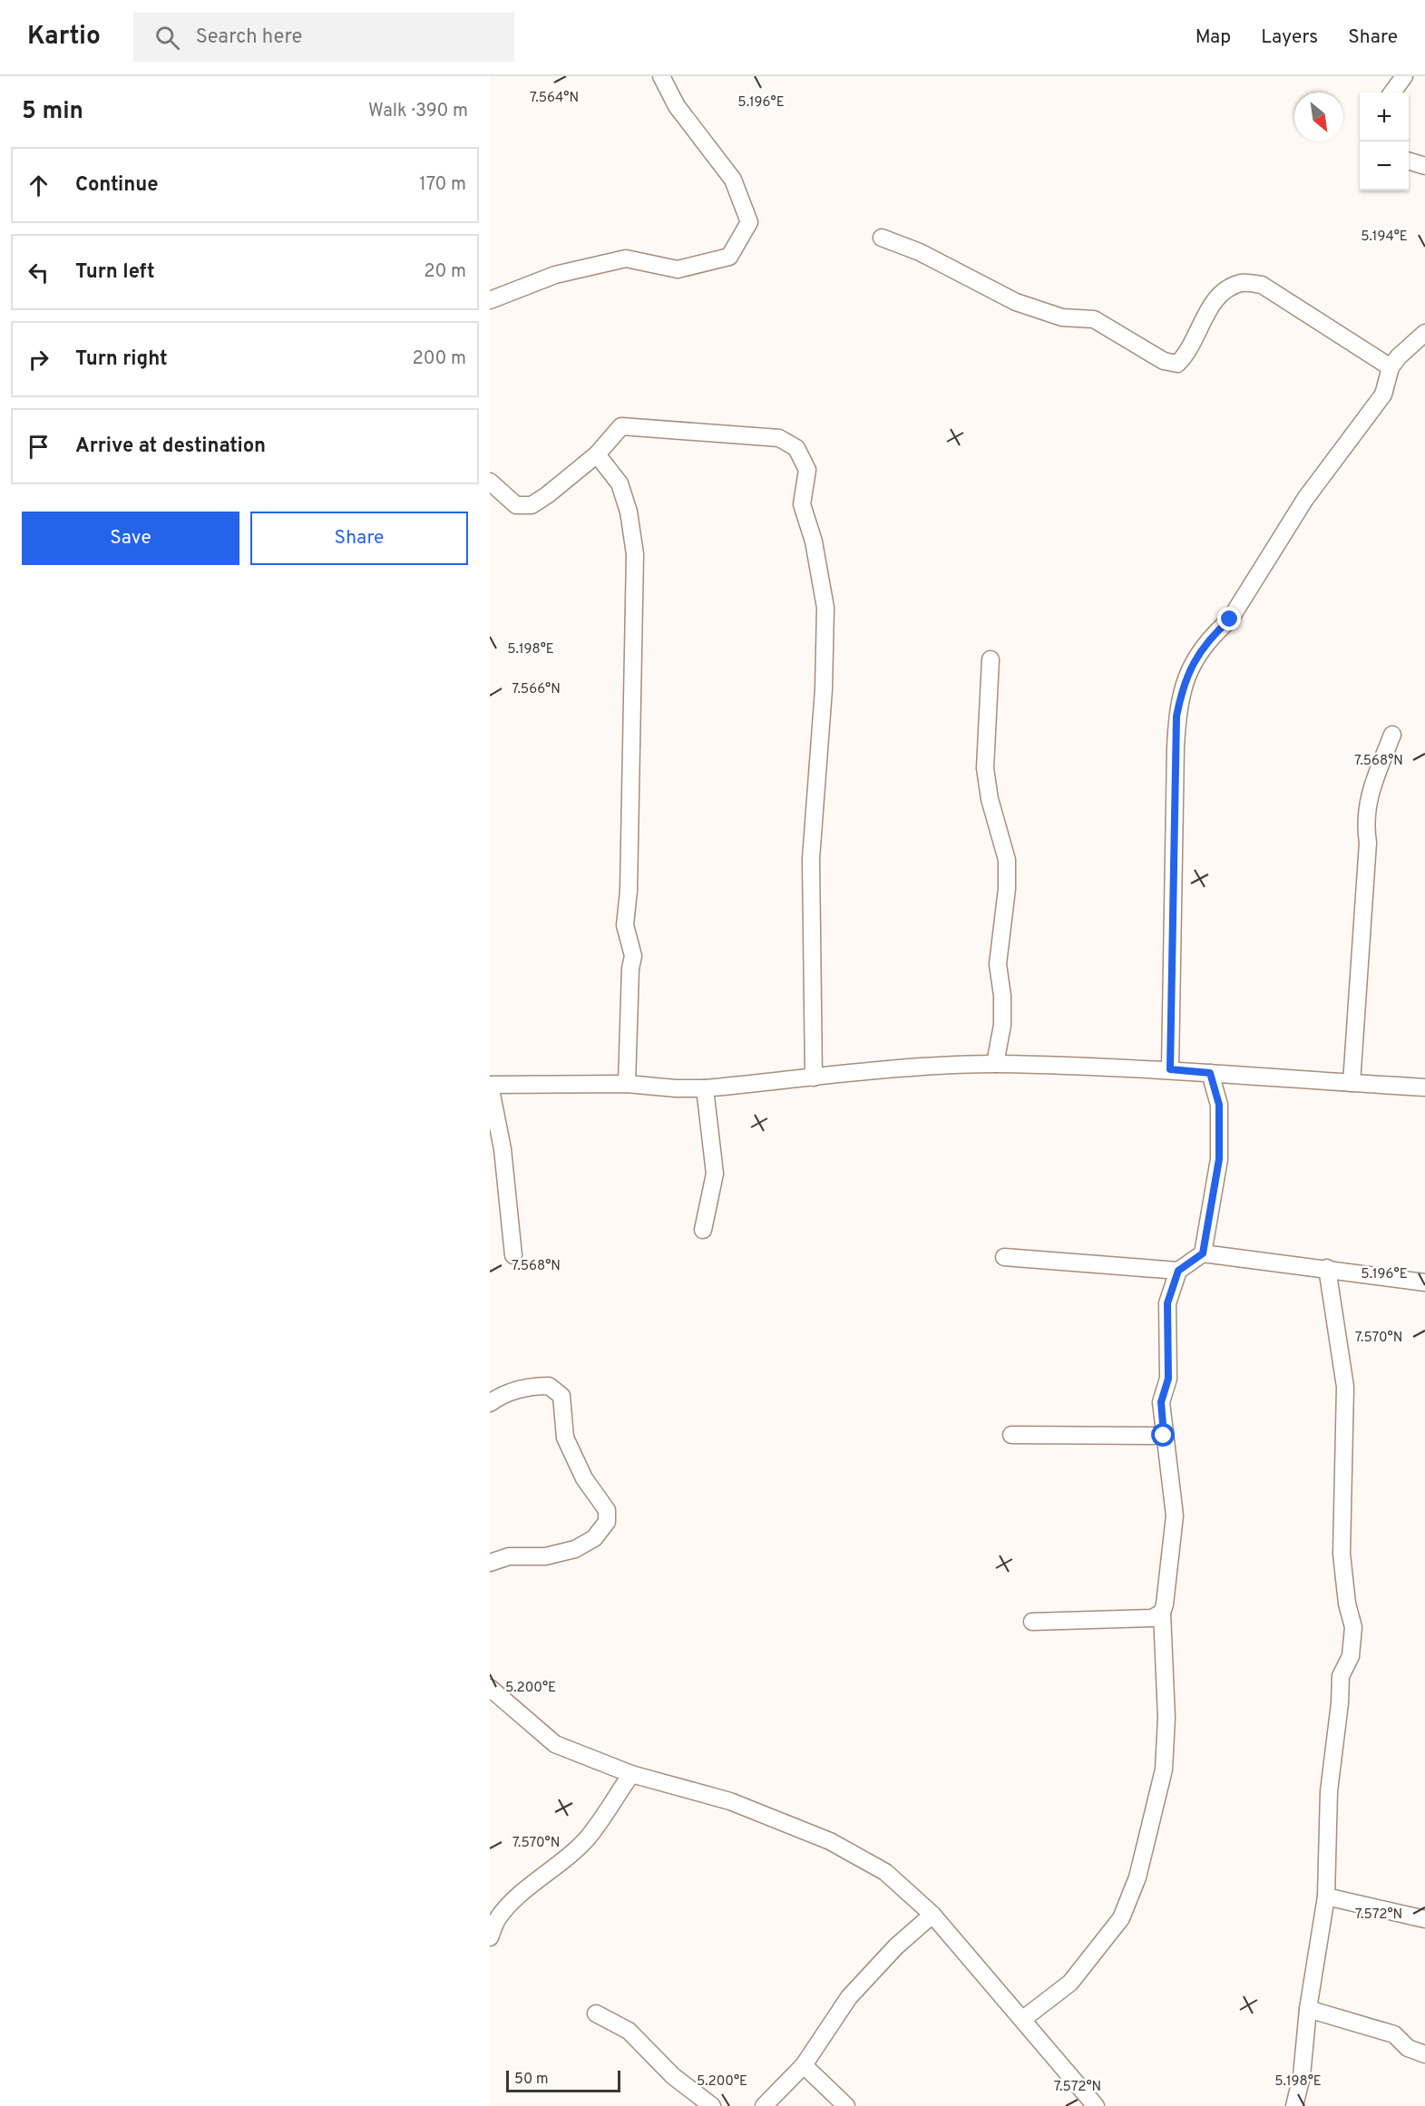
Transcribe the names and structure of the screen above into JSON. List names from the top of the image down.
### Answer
{
  "scale_bar": "50 m",
  "north": "bottom right",
  "page": {
    "header": "Kartio",
    "search": "Search here",
    "nav": ["Map", "Layers", "Share"],
    "heading": ["5 min", "Walk · 390 m"],
    "map_buttons": ["+", "−"],
    "list": [
      ["Continue", "170 m"],
      ["Turn left", "20 m"],
      ["Turn right", "200 m"],
      "Arrive at destination"
    ],
    "buttons": ["Save", "Share"],
    "scale": "50 m"
  },
  "coordinates": [
    "7.564°N",
    "5.196°E",
    "5.194°E",
    "5.198°E",
    "7.566°N",
    "7.568°N",
    "7.570°N",
    "5.200°E",
    "7.572°N"
  ]
}
